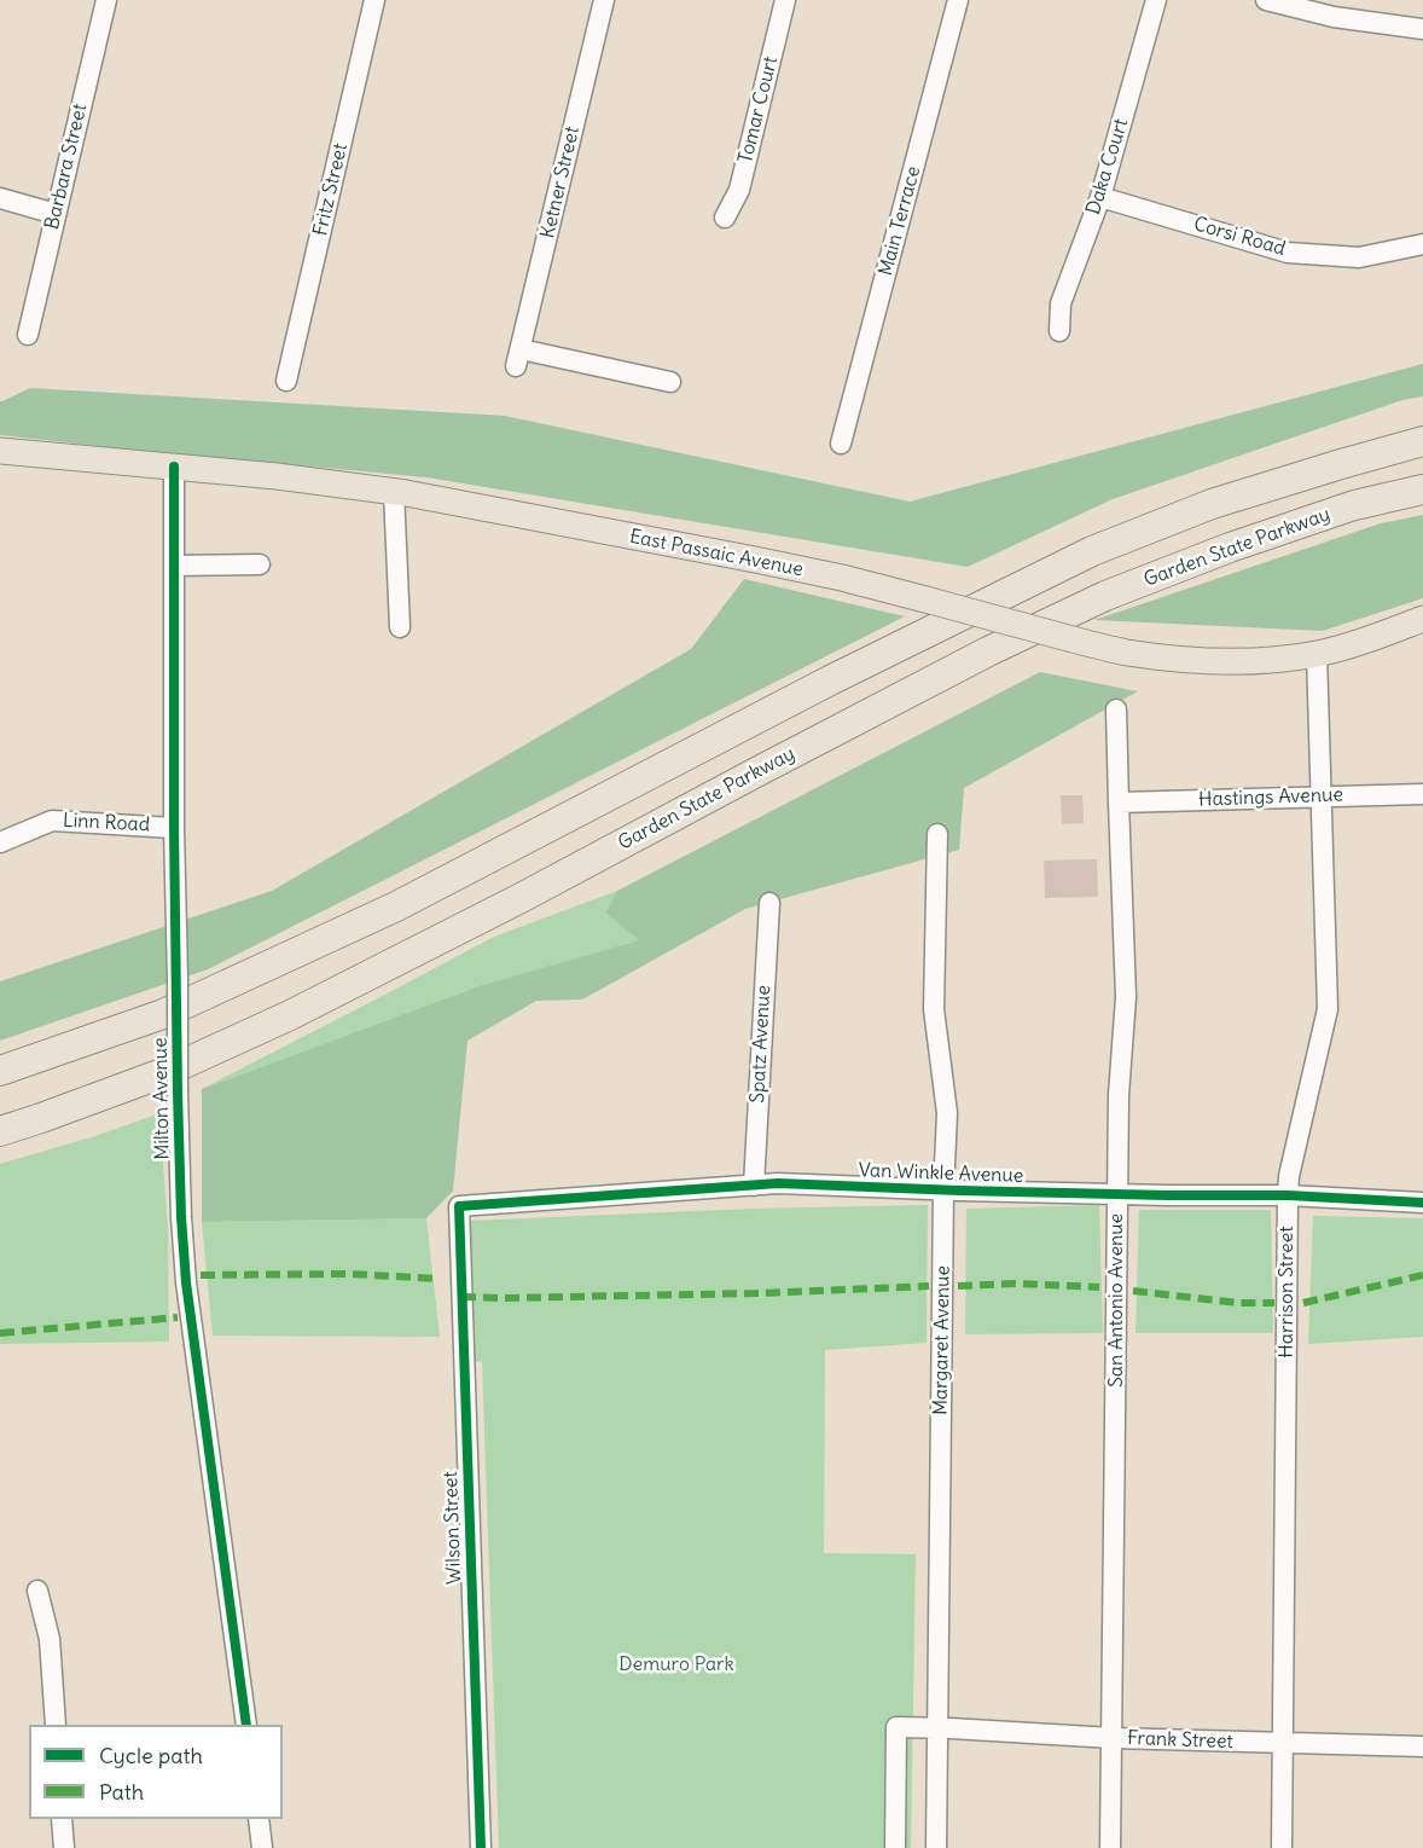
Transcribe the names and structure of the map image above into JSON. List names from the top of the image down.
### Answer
{
  "streets": {
    "highway": ["Garden State Parkway"],
    "main road": ["East Passaic Avenue"],
    "street": [
      "Tomar Court",
      "Barbara Street",
      "Daka Court",
      "Ketner Street",
      "Fritz Street",
      "Main Terrace",
      "Corsi Road",
      "Hastings Avenue",
      "Linn Road",
      "Spatz Avenue",
      "Milton Avenue",
      "Van Winkle Avenue",
      "Harrison Street",
      "San Antonio Avenue",
      "Margaret Avenue",
      "Wilson Street",
      "Frank Street"
    ]
  },
  "crossings": [
    ["Daka Court", "Corsi Road"],
    ["East Passaic Avenue", "Milton Avenue"],
    ["East Passaic Avenue", "Harrison Street"],
    ["Hastings Avenue", "Harrison Street"],
    ["Hastings Avenue", "San Antonio Avenue"],
    ["Linn Road", "Milton Avenue"],
    ["Spatz Avenue", "Van Winkle Avenue"],
    ["Van Winkle Avenue", "Harrison Street"],
    ["Van Winkle Avenue", "San Antonio Avenue"],
    ["Van Winkle Avenue", "Margaret Avenue"],
    ["Van Winkle Avenue", "Wilson Street"],
    ["Harrison Street", "Frank Street"],
    ["San Antonio Avenue", "Frank Street"],
    ["Margaret Avenue", "Frank Street"]
  ],
  "parks": ["Demuro Park"],
  "legend": ["Cycle path", "Path"]
}
